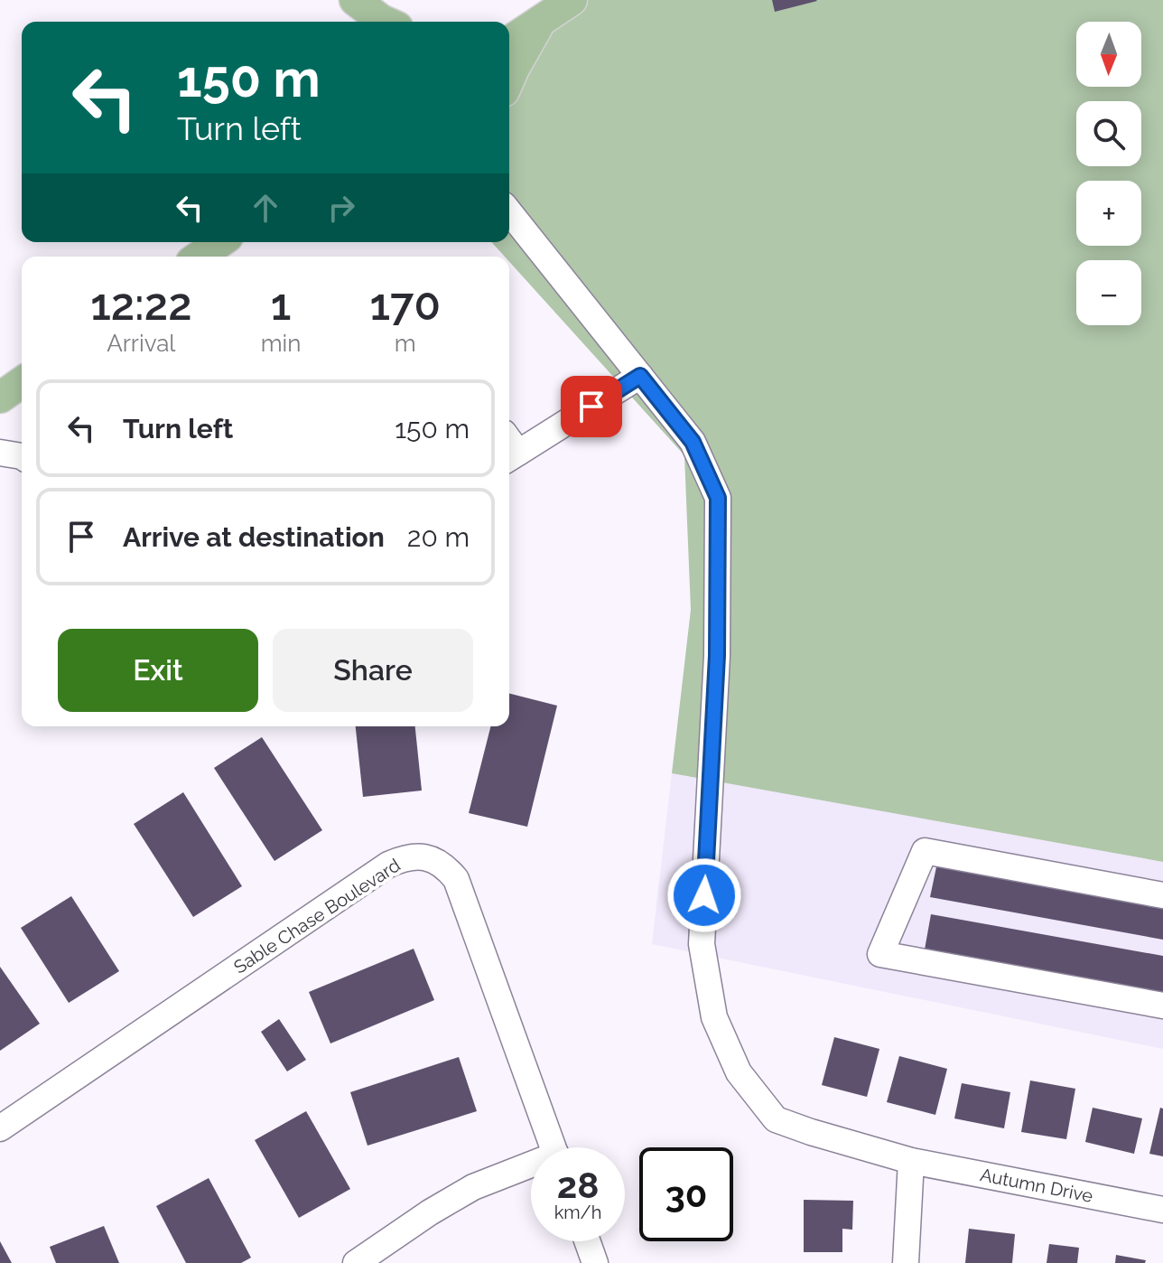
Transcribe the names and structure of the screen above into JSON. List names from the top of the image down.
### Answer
{
  "streets": {
    "street": ["Sable Chase Boulevard", "Autumn Drive"]
  },
  "north": "bottom",
  "page": {
    "map_buttons": ["+", "−"],
    "turn": ["150 m", "Turn left"],
    "eta": [
      "12:22",
      "Arrival",
      "1",
      "min",
      "170",
      "m"
    ],
    "list": [
      {
        "name": "Turn left",
        "value": "150 m"
      },
      {
        "name": "Arrive at destination",
        "value": "20 m"
      }
    ],
    "buttons": ["Exit", "Share"],
    "speed": "28 km/h",
    "limit": "30"
  }
}
